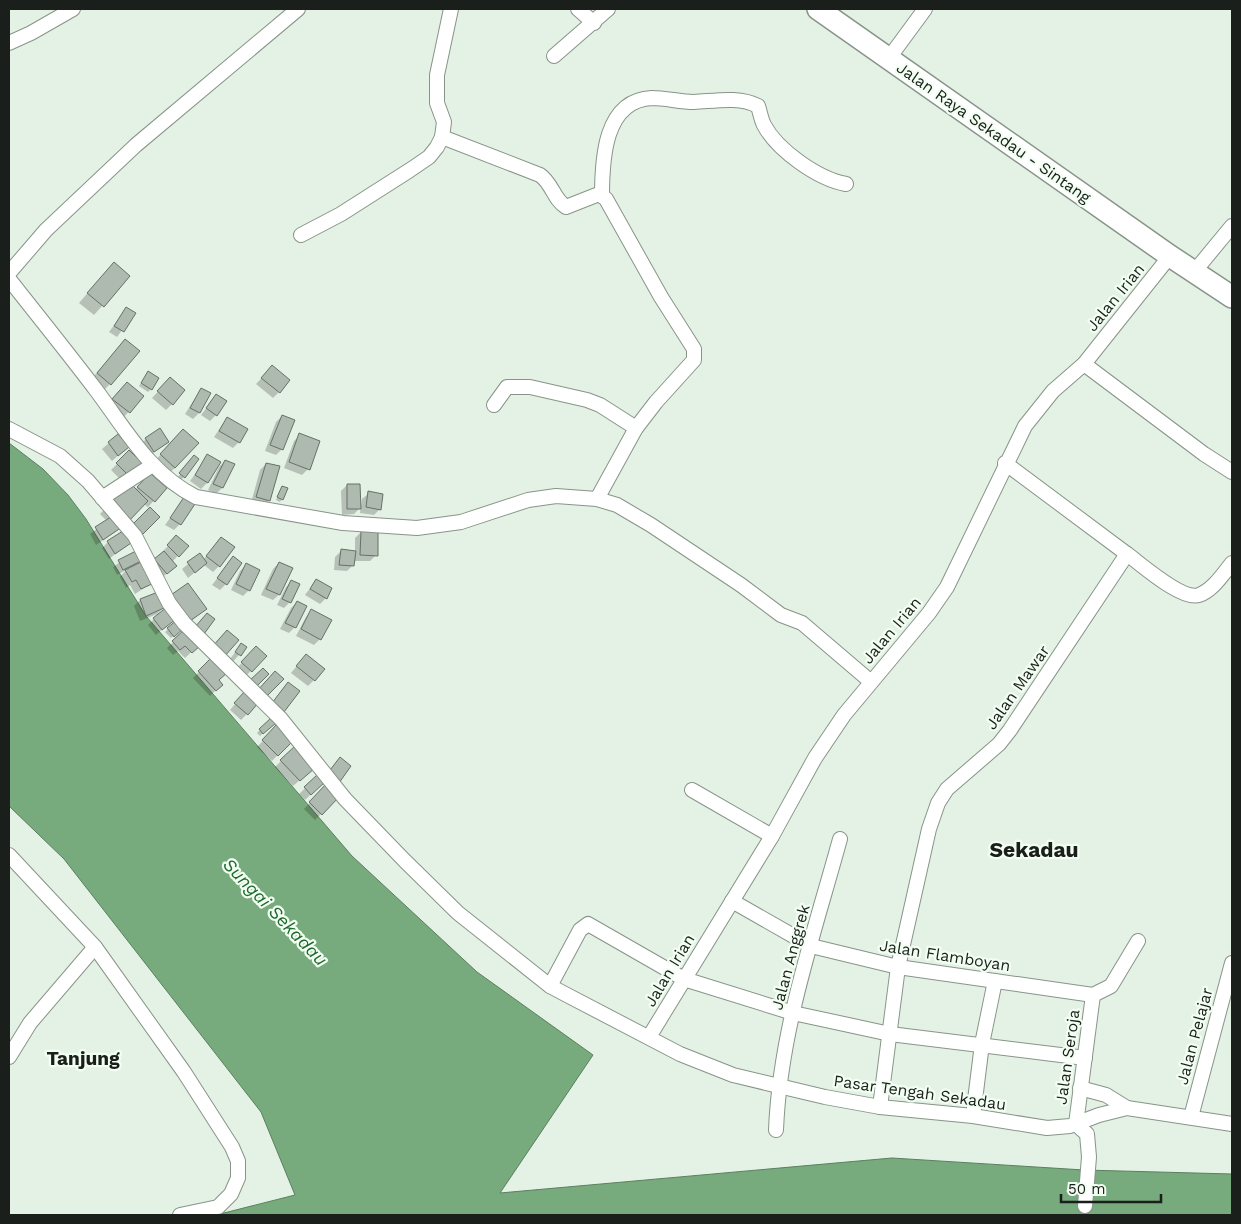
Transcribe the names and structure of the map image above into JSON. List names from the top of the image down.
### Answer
{
  "streets": {
    "highway": ["Jalan Raya Sekadau - Sintang"],
    "street": [
      "Jalan Irian",
      "Jalan Mawar",
      "Jalan Flamboyan",
      "Jalan Anggrek",
      "Jalan Pelajar",
      "Jalan Seroja",
      "Pasar Tengah Sekadau"
    ]
  },
  "crossings": [
    ["Jalan Raya Sekadau - Sintang", "Jalan Irian"],
    ["Jalan Irian", "Jalan Flamboyan"],
    ["Jalan Irian", "Pasar Tengah Sekadau"],
    ["Jalan Mawar", "Jalan Flamboyan"],
    ["Jalan Mawar", "Pasar Tengah Sekadau"],
    ["Jalan Flamboyan", "Jalan Anggrek"],
    ["Jalan Flamboyan", "Jalan Seroja"],
    ["Jalan Anggrek", "Pasar Tengah Sekadau"],
    ["Jalan Seroja", "Pasar Tengah Sekadau"]
  ],
  "districts": ["Sekadau", "Tanjung"],
  "water": ["Sungai Sekadau"],
  "scale_bar": "50 m"
}
